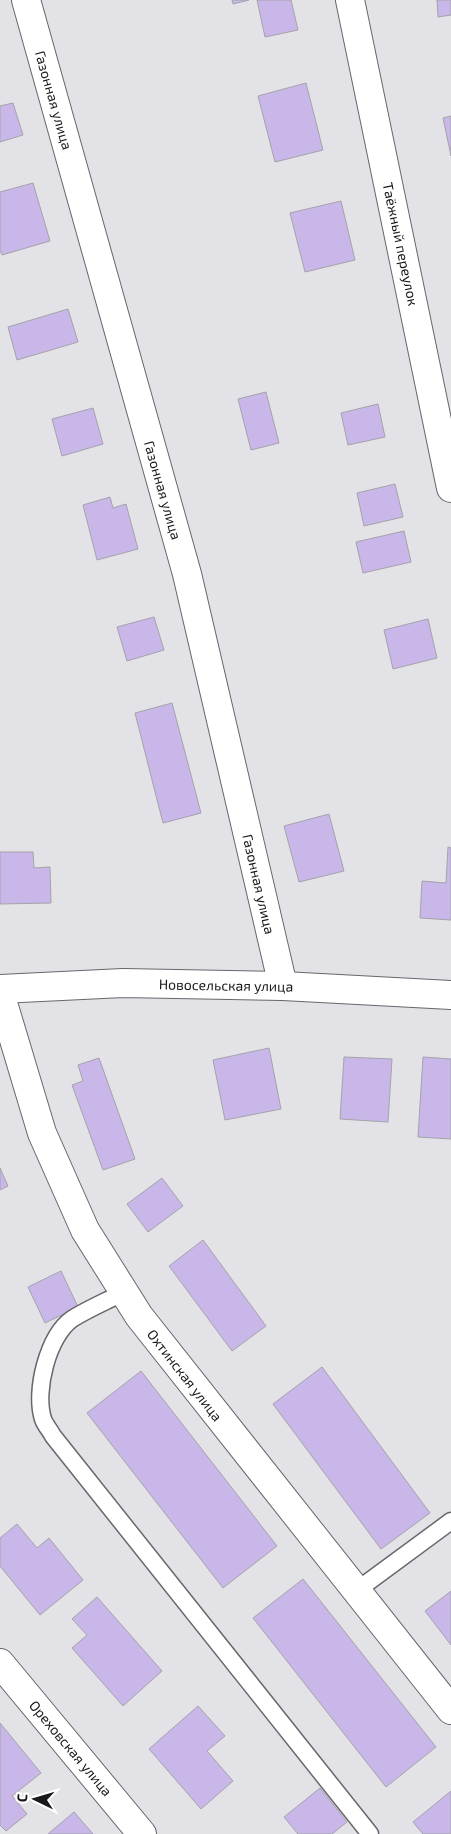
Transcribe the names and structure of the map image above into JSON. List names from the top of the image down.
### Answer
{
  "streets": {
    "street": [
      "Газонная улица",
      "Таёжный переулок",
      "Новосельская улица",
      "Охтинская улица",
      "Ореховская улица"
    ]
  },
  "crossings": [
    ["Газонная улица", "Новосельская улица"]
  ],
  "north": "left"
}
